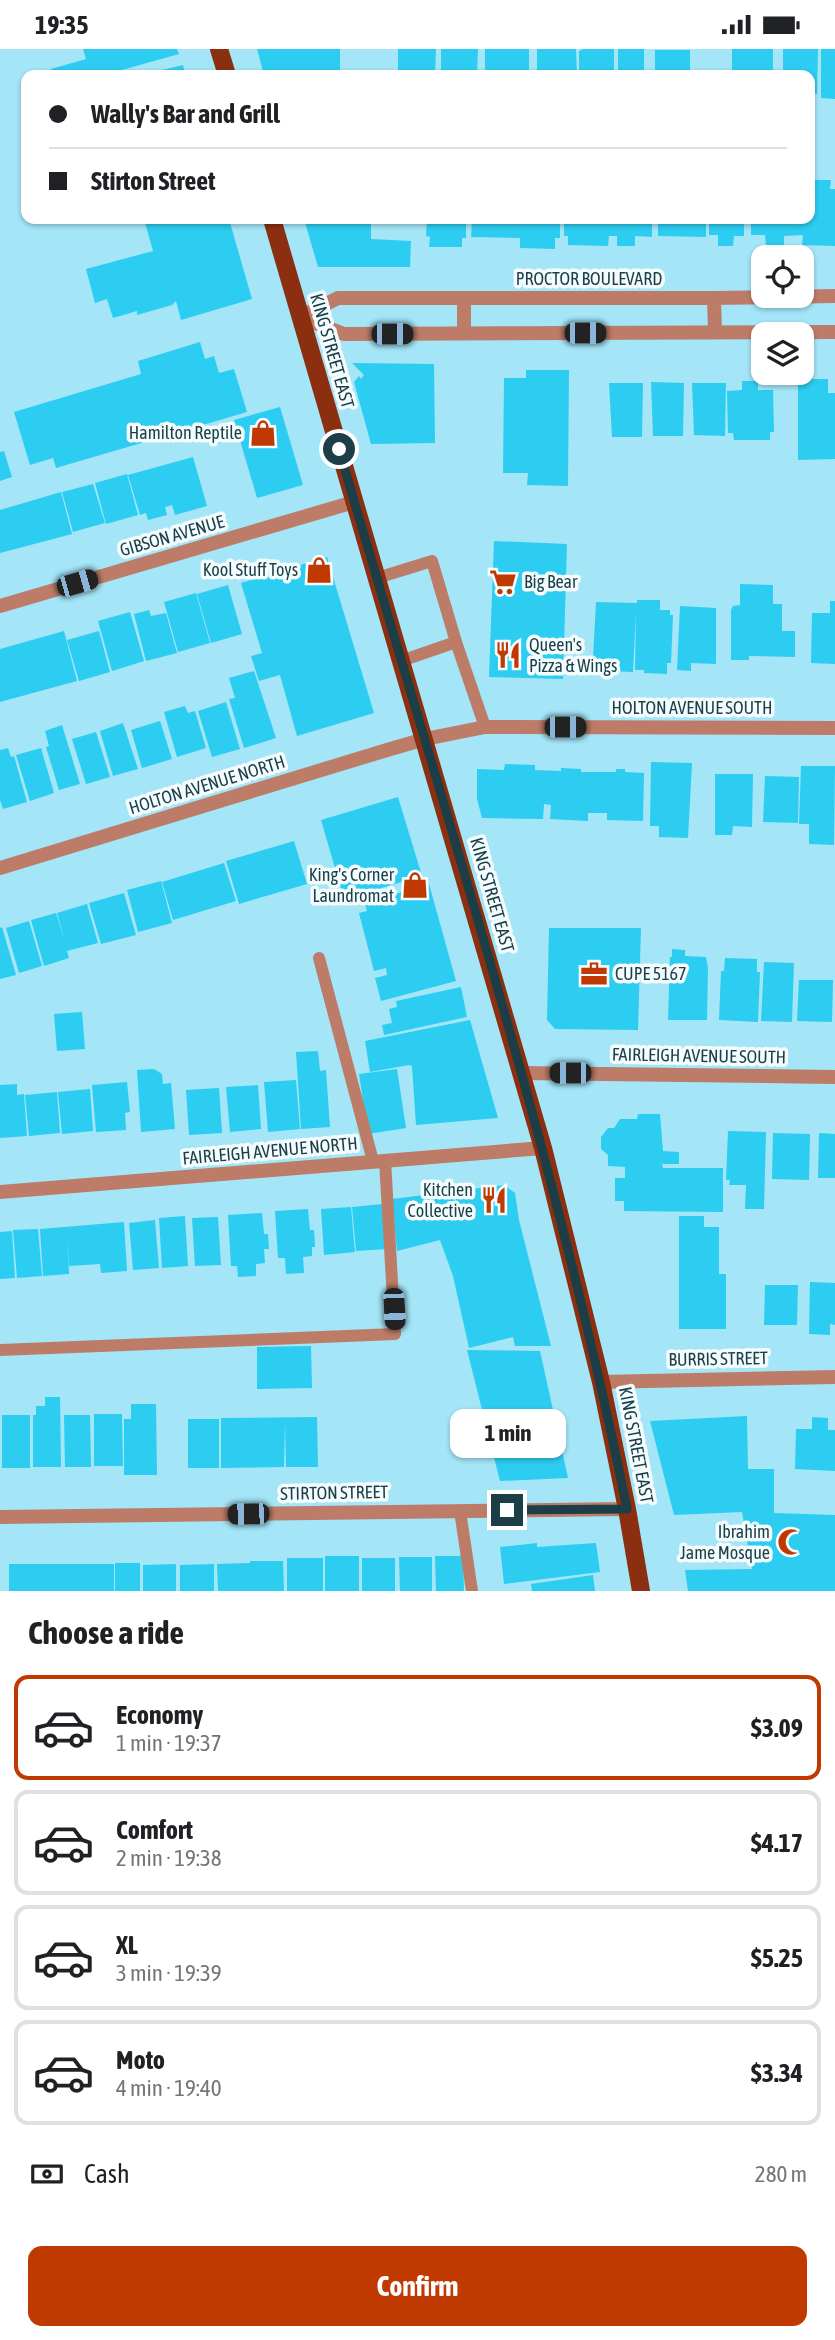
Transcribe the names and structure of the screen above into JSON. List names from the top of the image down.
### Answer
{
  "streets": {
    "main road": ["KING STREET EAST"],
    "street": [
      "PROCTOR BOULEVARD",
      "GIBSON AVENUE",
      "HOLTON AVENUE SOUTH",
      "HOLTON AVENUE NORTH",
      "FAIRLEIGH AVENUE SOUTH",
      "FAIRLEIGH AVENUE NORTH",
      "BURRIS STREET",
      "STIRTON STREET"
    ]
  },
  "crossings": [
    ["PROCTOR BOULEVARD", "KING STREET EAST"],
    ["KING STREET EAST", "GIBSON AVENUE"],
    ["KING STREET EAST", "HOLTON AVENUE SOUTH"],
    ["KING STREET EAST", "HOLTON AVENUE NORTH"],
    ["KING STREET EAST", "FAIRLEIGH AVENUE SOUTH"],
    ["KING STREET EAST", "FAIRLEIGH AVENUE NORTH"],
    ["KING STREET EAST", "BURRIS STREET"],
    ["KING STREET EAST", "STIRTON STREET"],
    ["HOLTON AVENUE SOUTH", "HOLTON AVENUE NORTH"]
  ],
  "places": {
    "shop": ["Hamilton Reptile", "Kool Stuff Toys", "King's Corner Laundromat"],
    "supermarket": ["Big Bear"],
    "restaurant": ["Queen's Pizza & Wings", "Kitchen Collective"],
    "office": ["CUPE 5167"],
    "mosque": ["Ibrahim Jame Mosque"]
  },
  "page": {
    "status": "19:35",
    "banner": ["Wally's Bar and Grill", "Stirton Street"],
    "bubble": "1 min",
    "heading": "Choose a ride",
    "list": [
      {
        "name": "Economy",
        "note": "1 min · 19:37",
        "value": "$3.09"
      },
      {
        "name": "Comfort",
        "note": "2 min · 19:38",
        "value": "$4.17"
      },
      {
        "name": "XL",
        "note": "3 min · 19:39",
        "value": "$5.25"
      },
      {
        "name": "Moto",
        "note": "4 min · 19:40",
        "value": "$3.34"
      }
    ],
    "pay": ["Cash", "280 m"],
    "buttons": "Confirm"
  }
}
